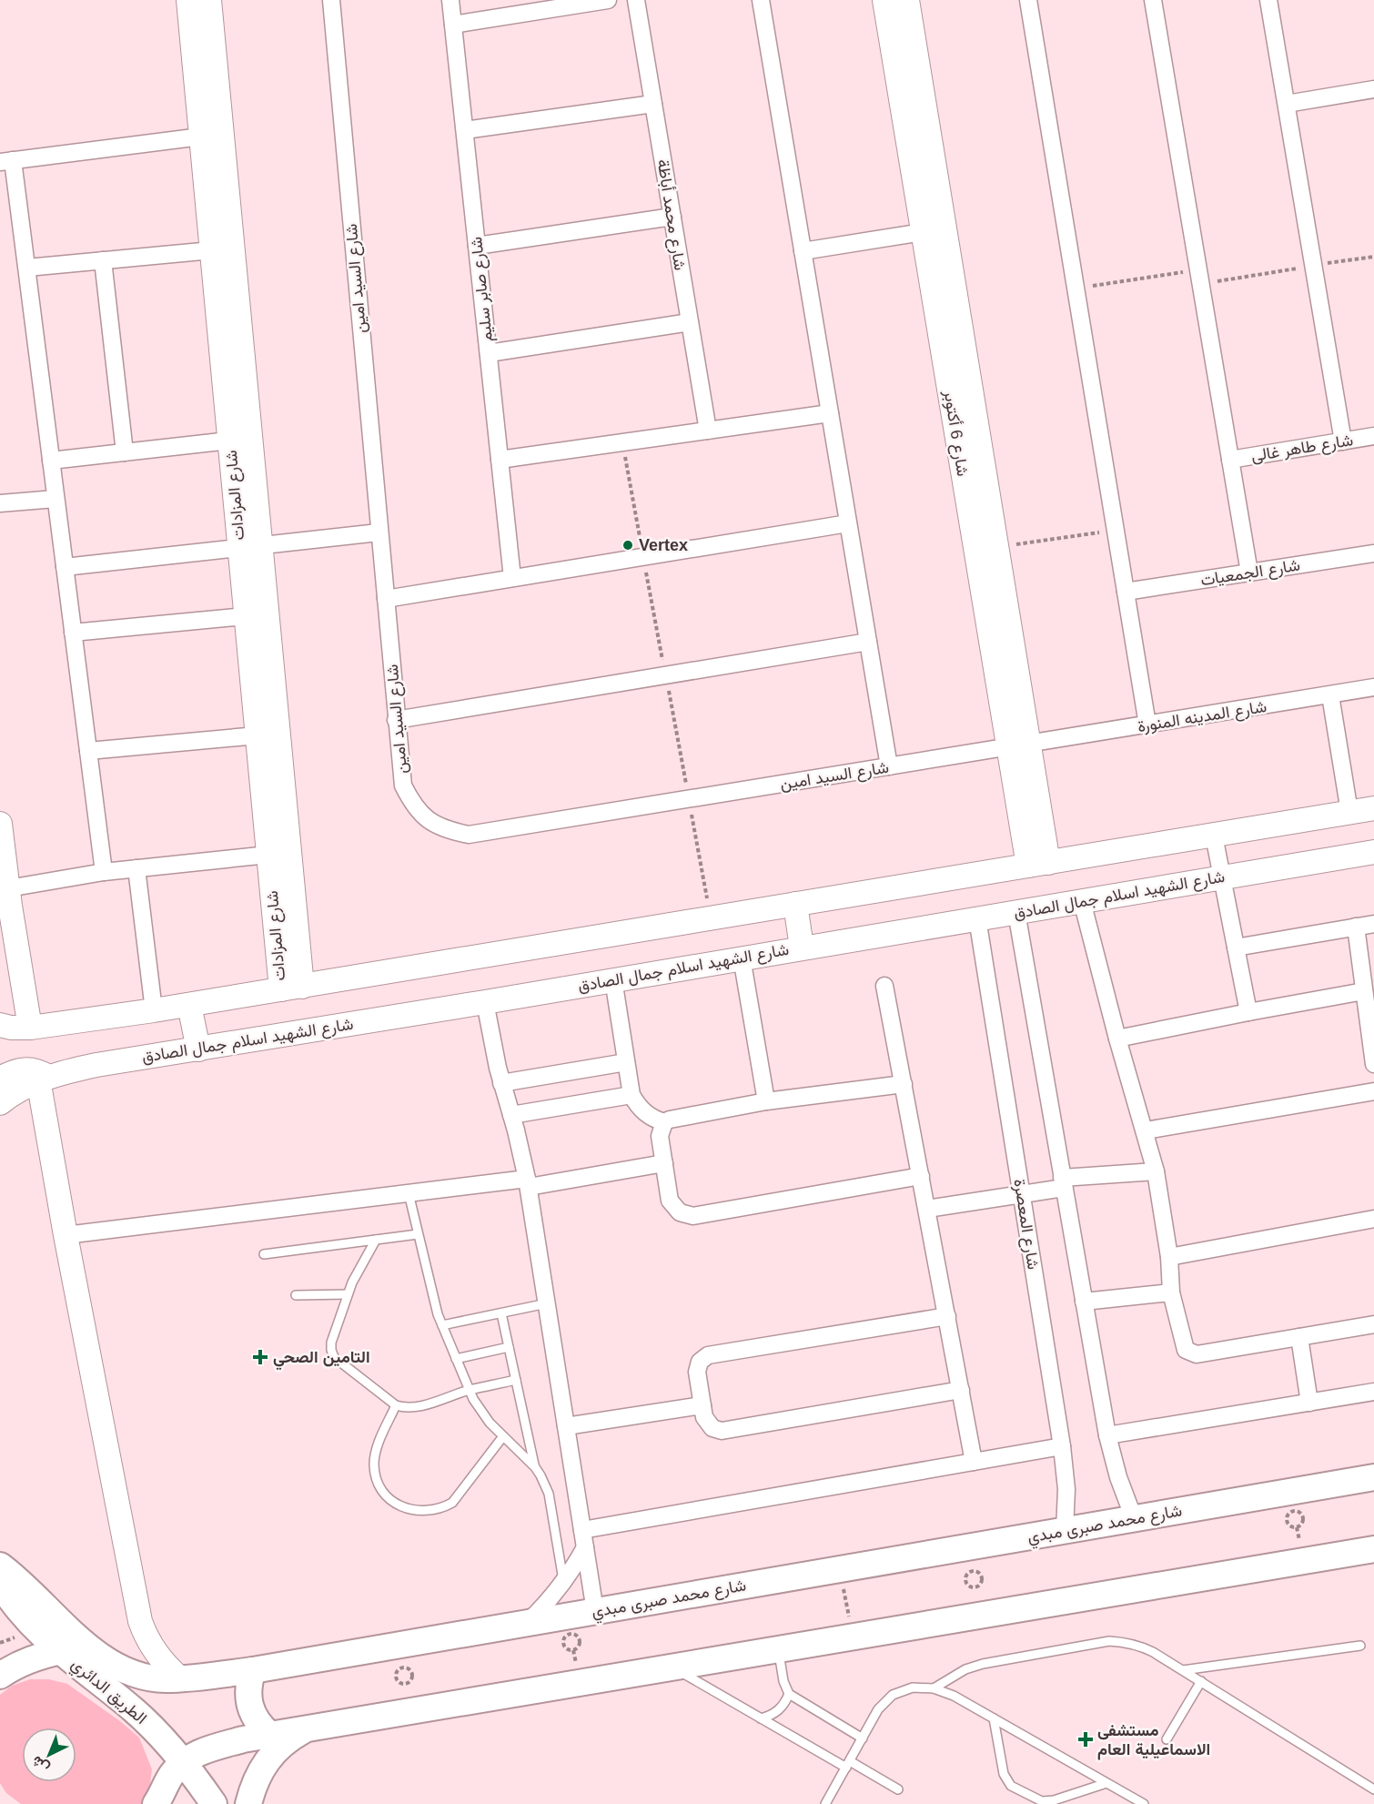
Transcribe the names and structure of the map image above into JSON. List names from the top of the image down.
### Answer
{
  "streets": {
    "main road": ["شارع محمد صبرى مبدي", "الطريق الدائري"],
    "street": [
      "شارع محمد أباظة",
      "شارع السيد امين",
      "شارع صابر سليم",
      "شارع 6 أكتوبر",
      "شارع طاهر غالى",
      "شارع المزادات",
      "شارع الجمعيات",
      "شارع المدينه المنورة",
      "شارع الشهيد اسلام جمال الصادق",
      "شارع المعصرة"
    ]
  },
  "crossings": [
    ["شارع السيد امين", "شارع 6 أكتوبر"],
    ["شارع السيد امين", "شارع المدينه المنورة"],
    ["شارع 6 أكتوبر", "شارع المدينه المنورة"],
    ["شارع الشهيد اسلام جمال الصادق", "شارع المعصرة"],
    ["شارع المعصرة", "شارع محمد صبرى مبدي"]
  ],
  "places": {
    "other": ["Vertex"],
    "health": ["التامين الصحي", "مستشفى الاسماعيلية العام"]
  },
  "north": "bottom left"
}
